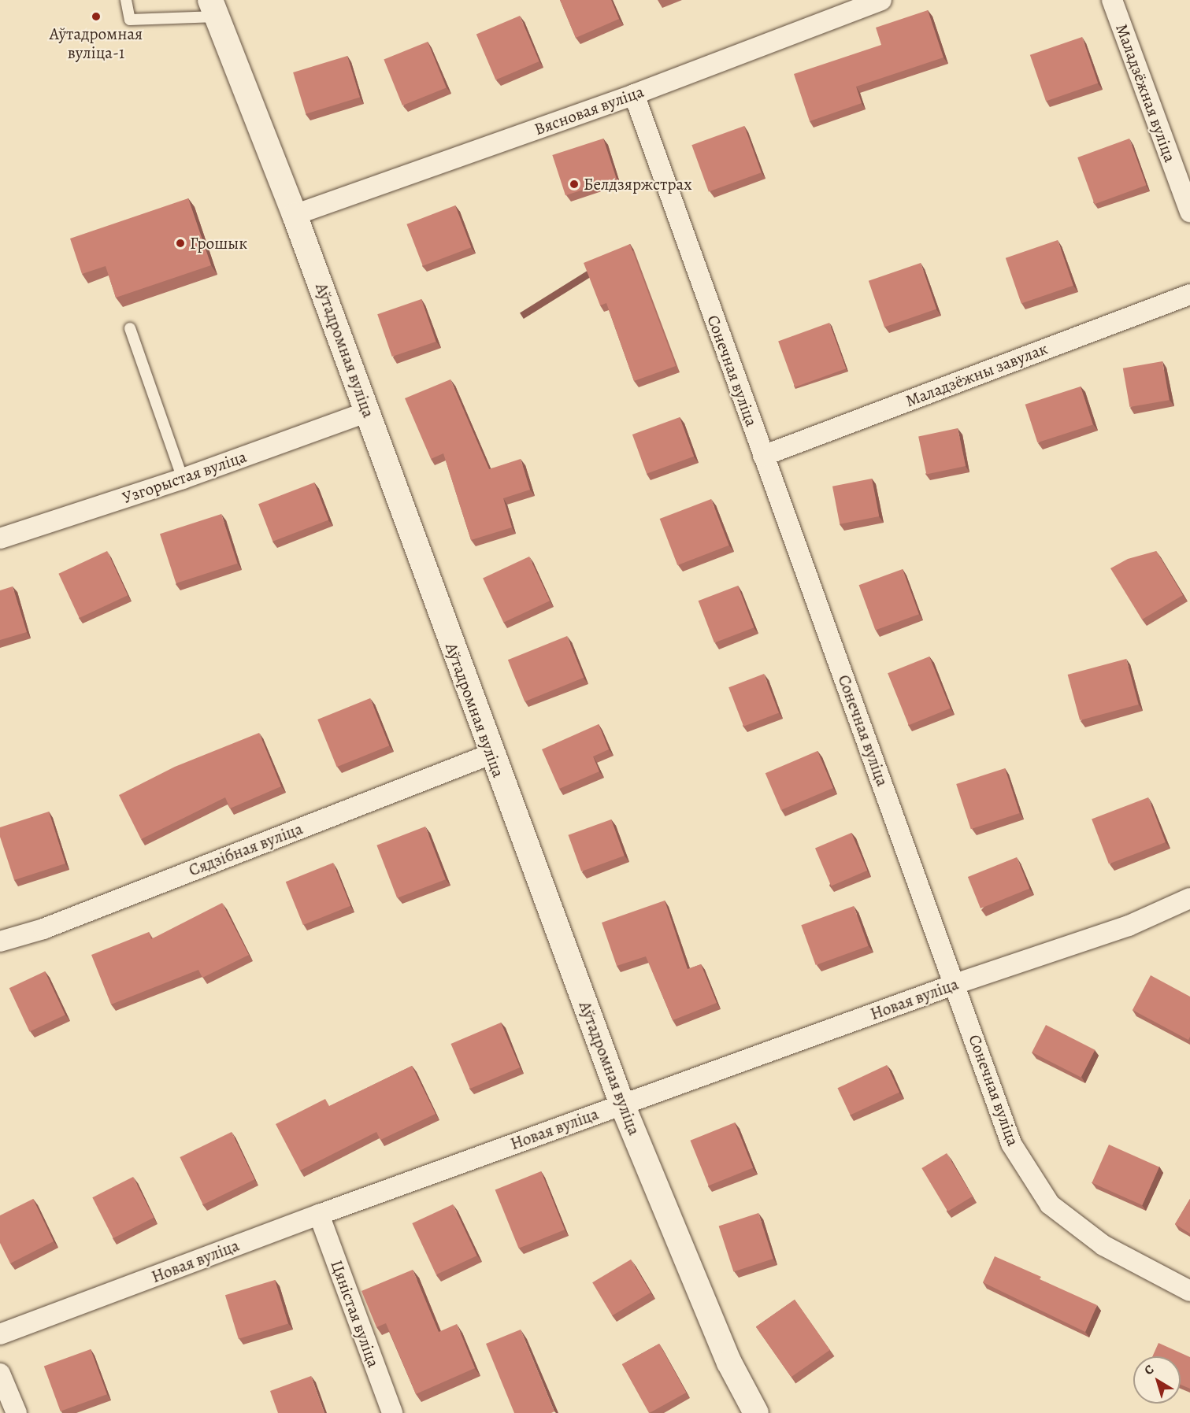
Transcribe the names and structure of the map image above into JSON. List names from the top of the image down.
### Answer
{
  "streets": {
    "street": [
      "Маладзёжная вуліца",
      "Вясновая вуліца",
      "Аўтадромная вуліца",
      "Сонечная вуліца",
      "Маладзёжны завулак",
      "Узгорыстая вуліца",
      "Сядзібная вуліца",
      "Новая вуліца",
      "Цяністая вуліца"
    ]
  },
  "crossings": [
    ["Вясновая вуліца", "Аўтадромная вуліца"],
    ["Вясновая вуліца", "Сонечная вуліца"],
    ["Аўтадромная вуліца", "Узгорыстая вуліца"],
    ["Аўтадромная вуліца", "Сядзібная вуліца"],
    ["Аўтадромная вуліца", "Новая вуліца"],
    ["Сонечная вуліца", "Маладзёжны завулак"],
    ["Сонечная вуліца", "Новая вуліца"],
    ["Новая вуліца", "Цяністая вуліца"]
  ],
  "places": ["Аўтадромная вуліца-1", "Белдзяржстрах", "Грошык"],
  "north": "top left"
}
